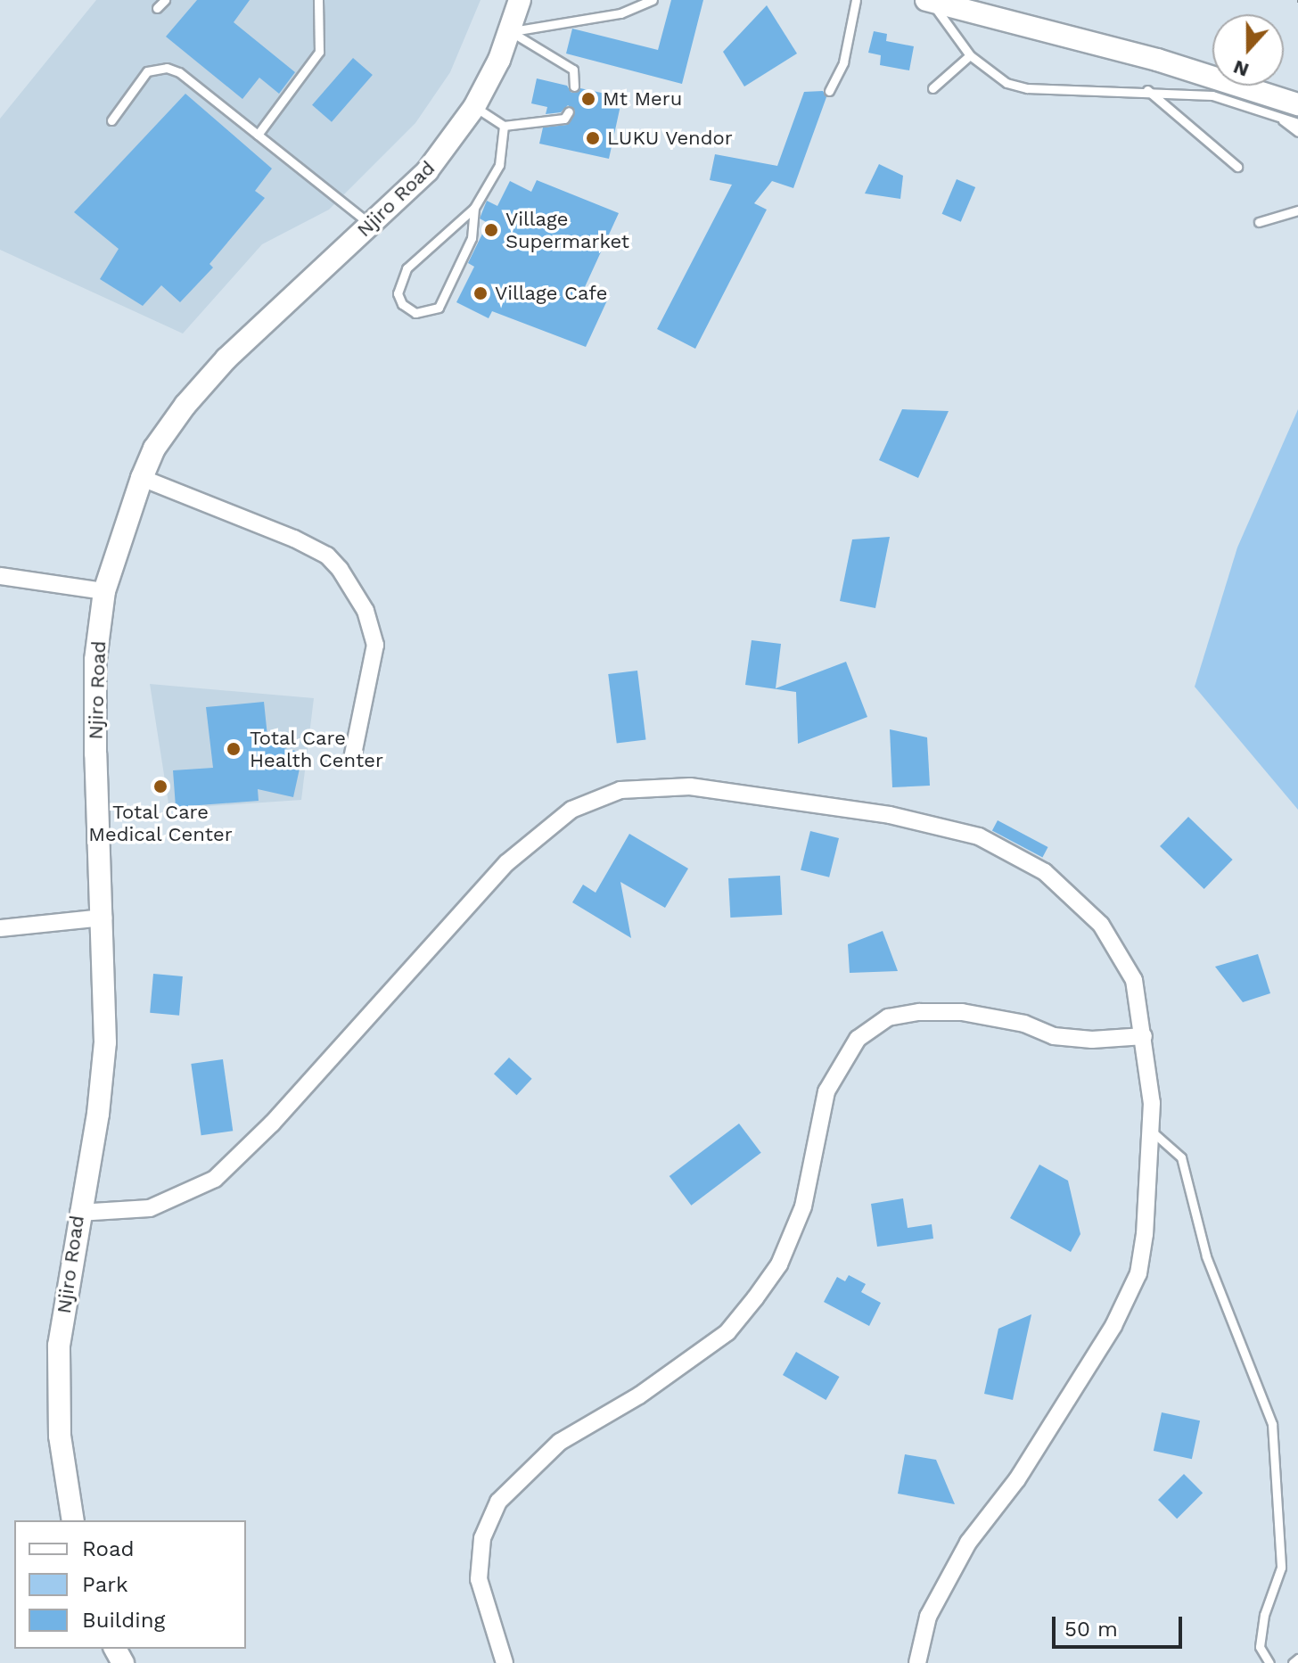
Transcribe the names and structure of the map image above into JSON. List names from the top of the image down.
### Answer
{
  "streets": {
    "street": ["Njiro Road"]
  },
  "places": [
    "Mt Meru",
    "LUKU Vendor",
    "Village Supermarket",
    "Village Cafe",
    "Total Care Health Center",
    "Total Care Medical Center"
  ],
  "legend": ["Road", "Park", "Building"],
  "scale_bar": "50 m",
  "north": "bottom"
}
